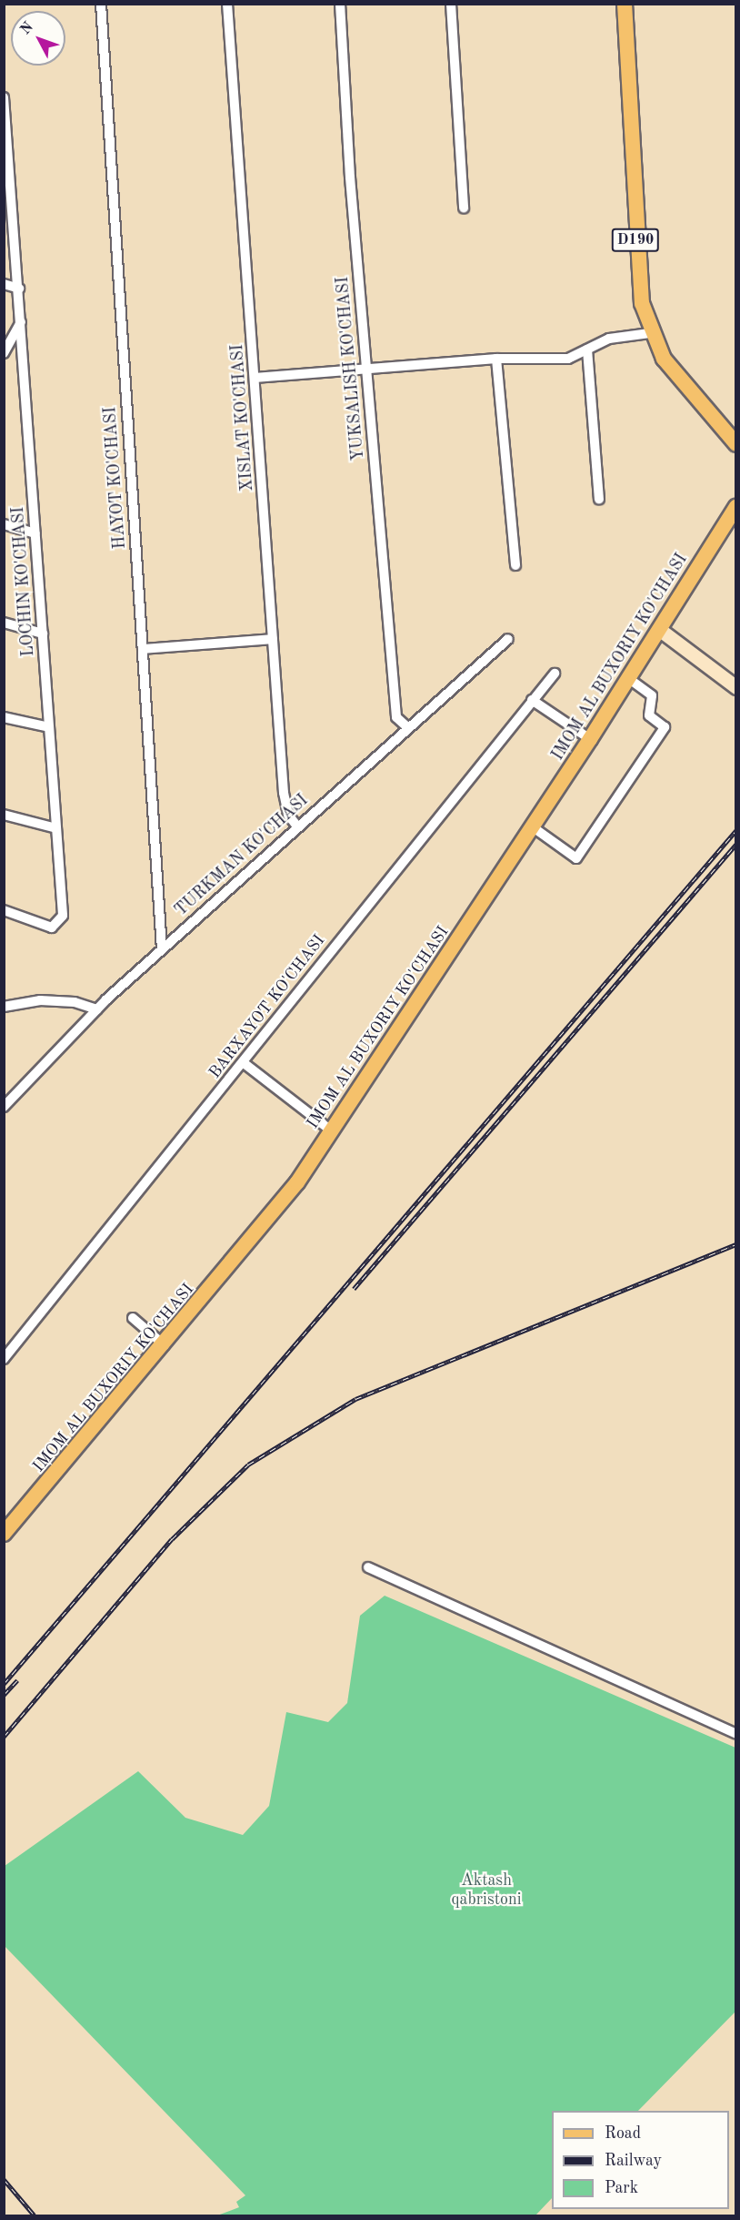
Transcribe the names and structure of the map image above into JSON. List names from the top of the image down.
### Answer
{
  "streets": {
    "main road": ["D190", "IMOM AL BUXORIY KO'CHASI"],
    "street": [
      "YUKSALISH KO'CHASI",
      "XISLAT KO'CHASI",
      "HAYOT KO'CHASI",
      "LOCHIN KO'CHASI",
      "TURKMAN KO'CHASI",
      "BARXAYOT KO'CHASI"
    ]
  },
  "crossings": [
    ["YUKSALISH KO'CHASI", "TURKMAN KO'CHASI"],
    ["XISLAT KO'CHASI", "TURKMAN KO'CHASI"],
    ["HAYOT KO'CHASI", "TURKMAN KO'CHASI"]
  ],
  "parks": ["Aktash qabristoni"],
  "legend": ["Road", "Railway", "Park"],
  "north": "top left"
}
